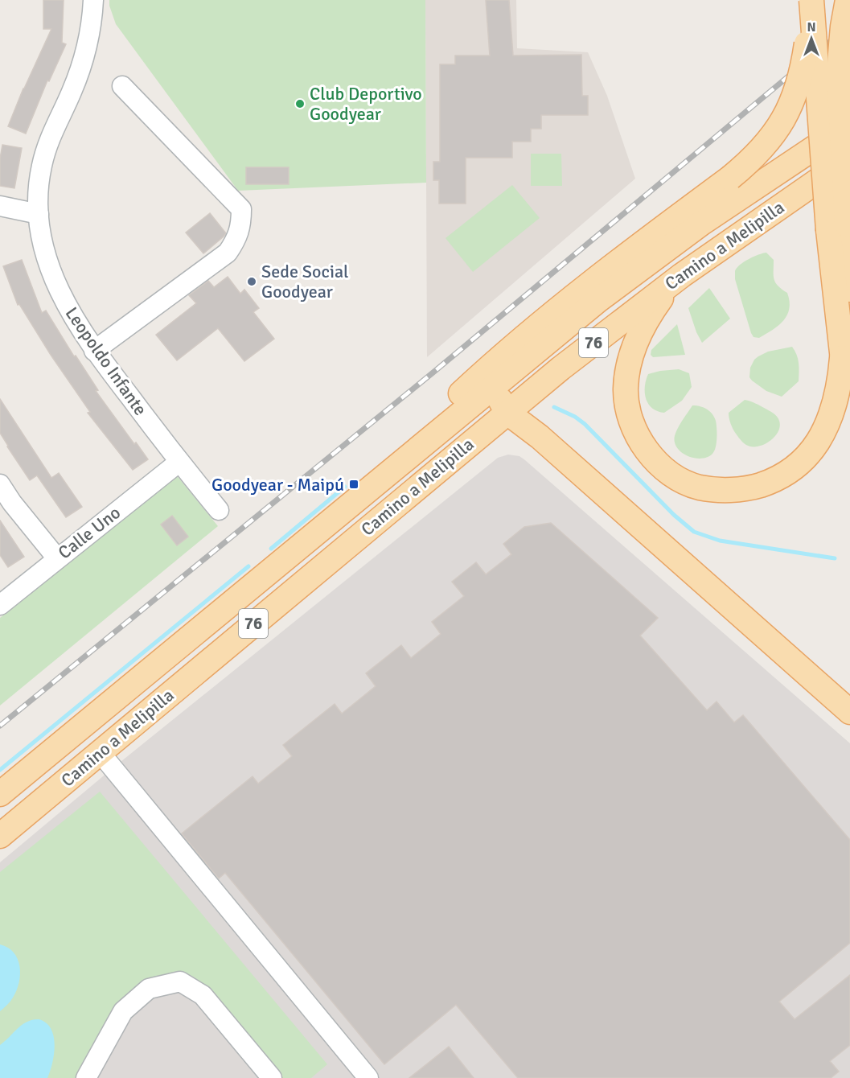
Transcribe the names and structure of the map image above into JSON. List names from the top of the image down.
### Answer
{
  "streets": {
    "main road": ["Camino a Melipilla", "76"],
    "street": ["Leopoldo Infante", "Calle Uno"]
  },
  "crossings": [
    ["Leopoldo Infante", "Calle Uno"]
  ],
  "places": {
    "other": ["Club Deportivo Goodyear", "Sede Social Goodyear"],
    "transit": ["Goodyear - Maipú"]
  },
  "north": "top"
}
